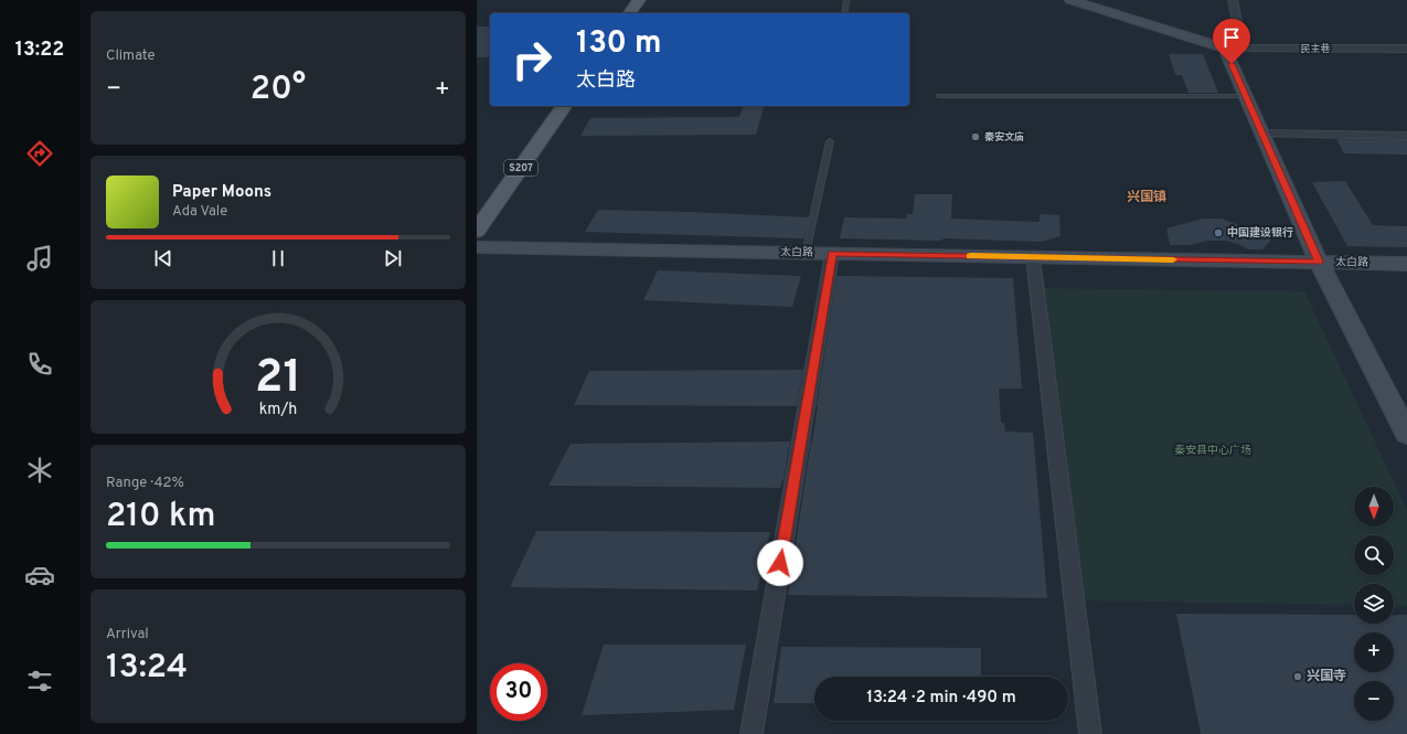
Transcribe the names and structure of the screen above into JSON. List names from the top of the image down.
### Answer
{
  "streets": {
    "main road": ["S207", "太白路"],
    "street": ["民主巷"]
  },
  "districts": ["兴国镇"],
  "parks": ["秦安县中心广场"],
  "places": ["秦安文庙", "中国建设银行", "兴国寺"],
  "north": "bottom",
  "page": {
    "tabs": "13:22",
    "tile": [
      "Climate",
      ["Range · 42%", "210 km"],
      ["Arrival", "13:24"]
    ],
    "turn": ["130 m", "太白路"],
    "heat": ["−", "20°", "+"],
    "song": ["Paper Moons", "Ada Vale"],
    "map_buttons": ["+", "−"],
    "limit": "30",
    "trip": "13:24 · 2 min · 490 m",
    "gauge": ["21", "km/h"]
  }
}
